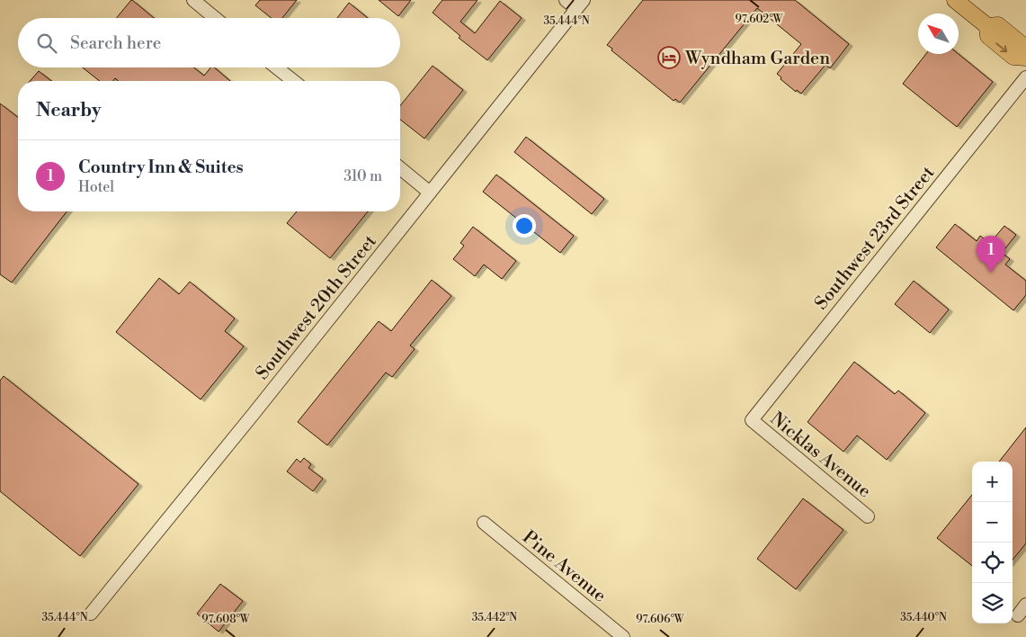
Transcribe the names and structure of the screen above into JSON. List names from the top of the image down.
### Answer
{
  "streets": {
    "street": [
      "Southwest 23rd Street",
      "Southwest 20th Street",
      "Nicklas Avenue",
      "Pine Avenue"
    ]
  },
  "crossings": [
    ["Southwest 23rd Street", "Nicklas Avenue"]
  ],
  "places": {
    "hotel": ["Wyndham Garden"]
  },
  "north": "top left",
  "page": {
    "search": "Search here",
    "heading": "Nearby",
    "list": [
      {
        "mark": "1",
        "name": "Country Inn & Suites",
        "note": "Hotel",
        "value": "310 m"
      }
    ],
    "pins": "1",
    "map_buttons": ["+", "−"]
  },
  "coordinates": [
    "97.602°W",
    "35.444°N",
    "35.442°N",
    "35.440°N",
    "97.608°W",
    "97.606°W"
  ]
}
